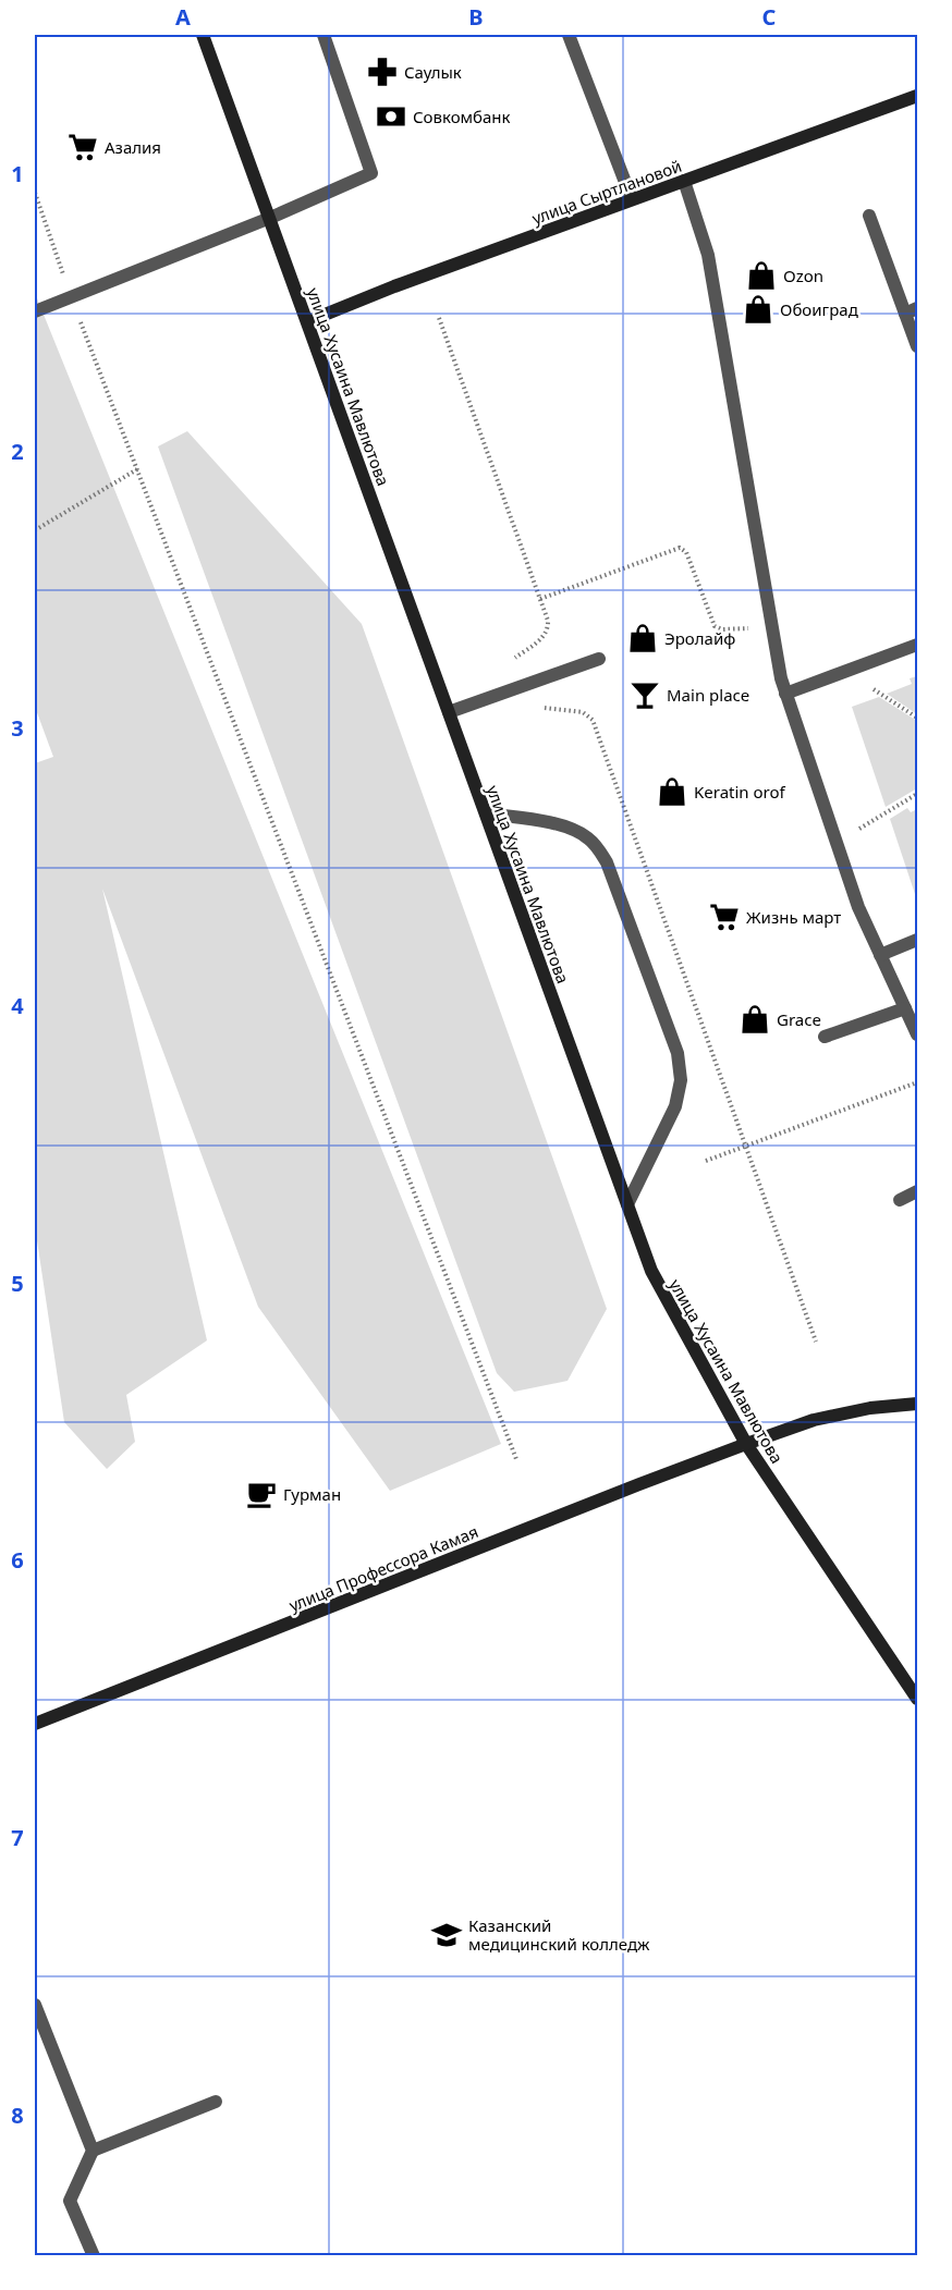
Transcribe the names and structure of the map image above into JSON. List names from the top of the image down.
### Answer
{
  "streets": {
    "street": ["улица Сыртлановой", "улица Хусаина Мавлютова", "улица Профессора Камая"]
  },
  "crossings": [
    ["улица Сыртлановой", "улица Хусаина Мавлютова"],
    ["улица Хусаина Мавлютова", "улица Профессора Камая"]
  ],
  "places": {
    "pharmacy": ["Саулык"],
    "bank": ["Совкомбанк"],
    "supermarket": ["Азалия", "Жизнь март"],
    "shop": [
      "Ozon",
      "Обоиград",
      "Эролайф",
      "Keratin orof",
      "Grace"
    ],
    "bar": ["Main place"],
    "cafe": ["Гурман"],
    "school or university": ["Казанский медицинский колледж"]
  },
  "grid": {
    "columns": ["A", "B", "C"],
    "rows": [
      "1",
      "2",
      "3",
      "4",
      "5",
      "6",
      "7",
      "8"
    ]
  }
}
